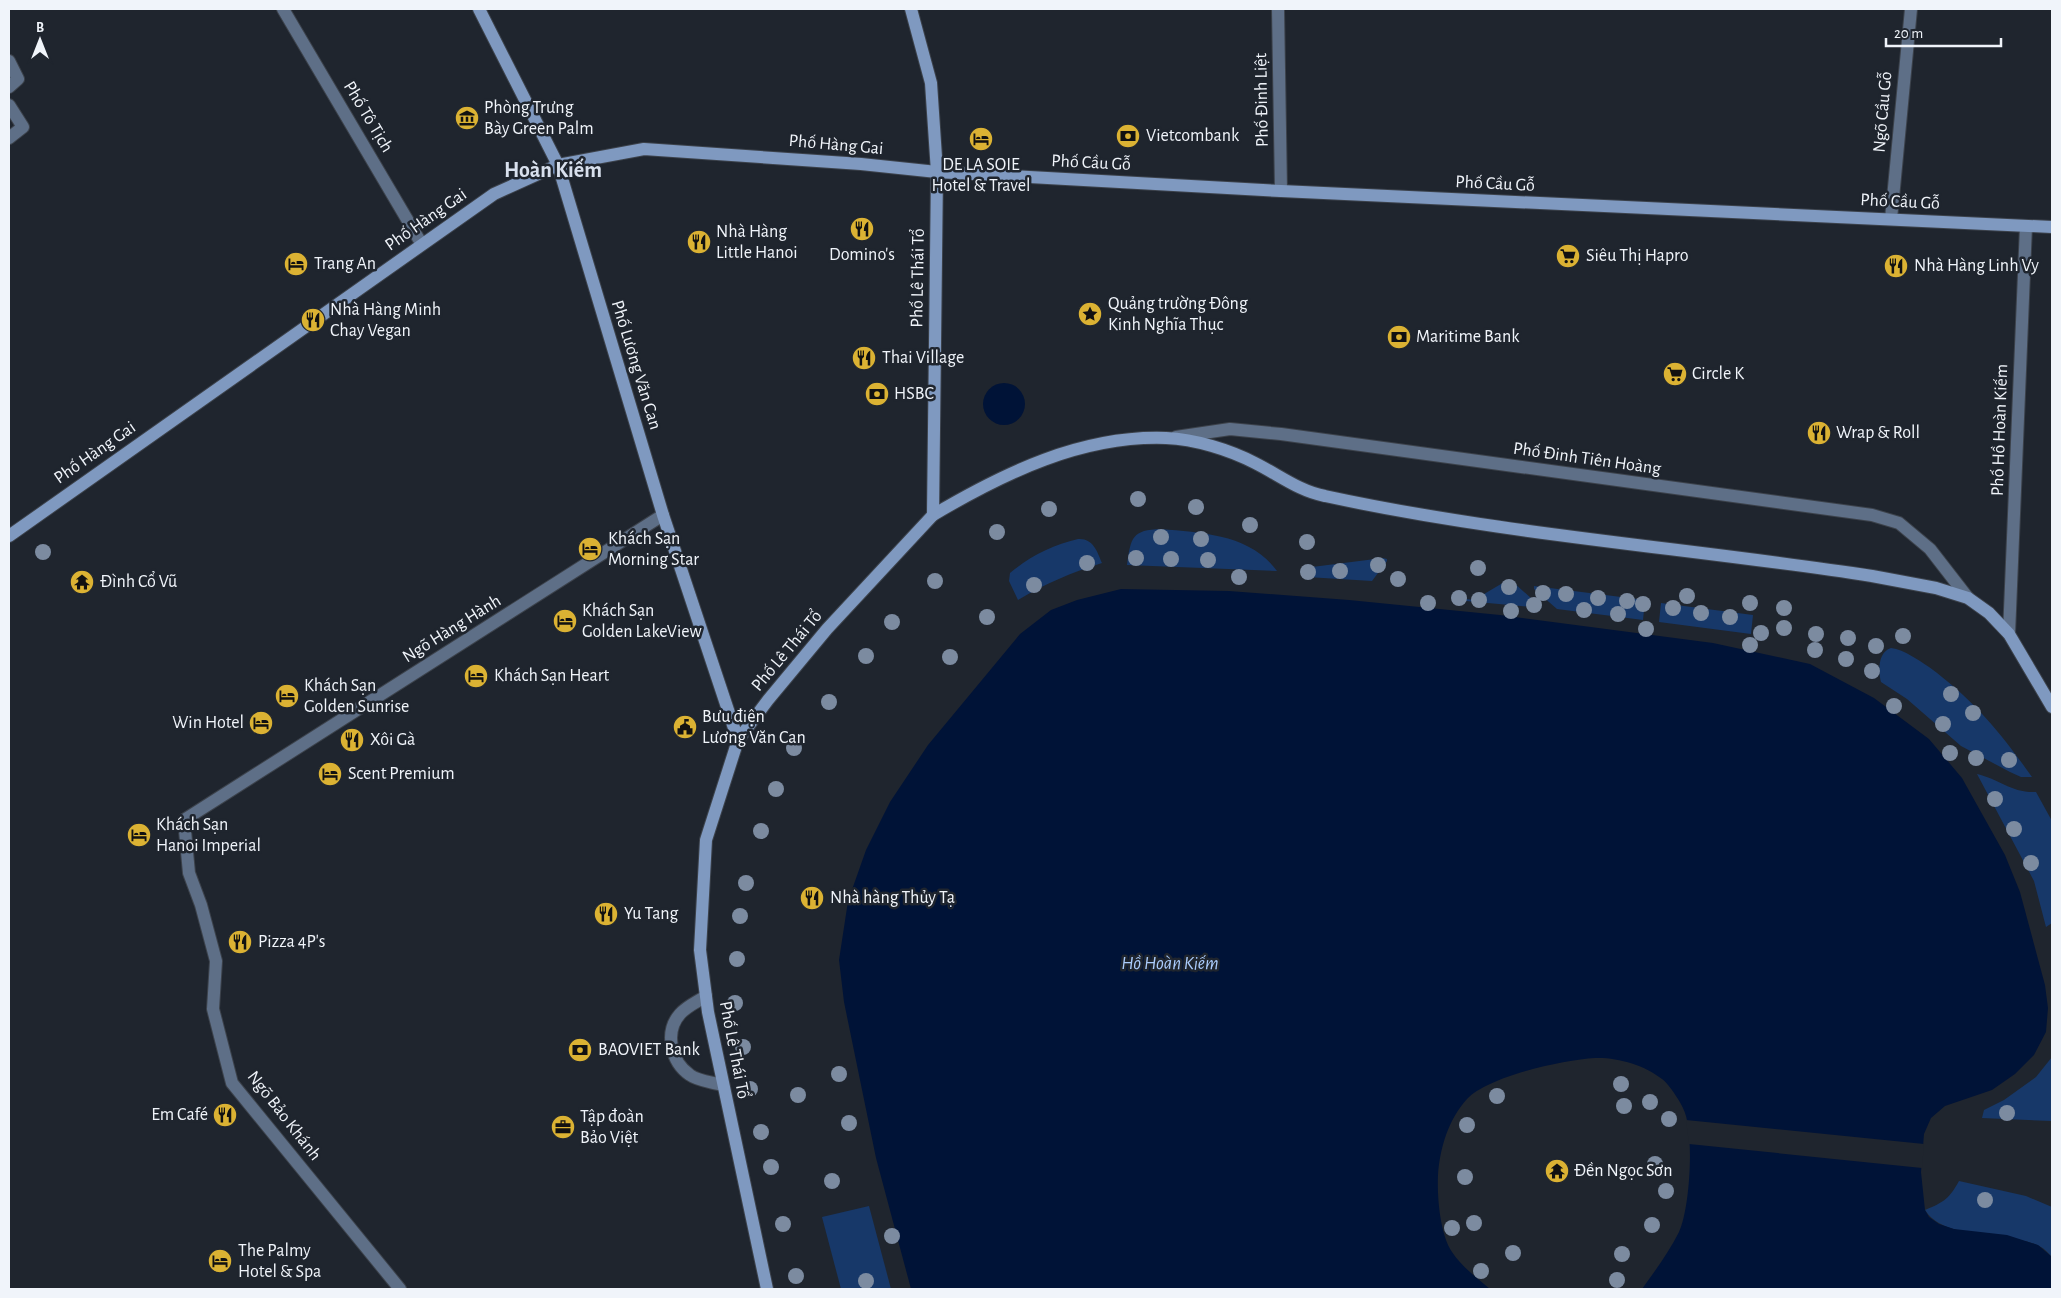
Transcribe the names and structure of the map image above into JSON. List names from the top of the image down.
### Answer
{
  "streets": {
    "street": [
      "Phố Đinh Liệt",
      "Ngõ Cầu Gỗ",
      "Phố Tô Tịch",
      "Phố Hàng Gai",
      "Phố Cầu Gỗ",
      "Phố Lê Thái Tổ",
      "Phố Lương Văn Can",
      "Phố Hồ Hoàn Kiếm",
      "Phố Đinh Tiên Hoàng",
      "Ngõ Hàng Hành",
      "Ngõ Bảo Khánh"
    ]
  },
  "crossings": [
    ["Phố Đinh Liệt", "Phố Cầu Gỗ"],
    ["Ngõ Cầu Gỗ", "Phố Cầu Gỗ"],
    ["Phố Tô Tịch", "Phố Hàng Gai"],
    ["Phố Hàng Gai", "Phố Cầu Gỗ"],
    ["Phố Hàng Gai", "Phố Lê Thái Tổ"],
    ["Phố Hàng Gai", "Phố Lương Văn Can"],
    ["Phố Cầu Gỗ", "Phố Lê Thái Tổ"],
    ["Phố Cầu Gỗ", "Phố Hồ Hoàn Kiếm"],
    ["Phố Lê Thái Tổ", "Phố Lương Văn Can"],
    ["Phố Lê Thái Tổ", "Phố Đinh Tiên Hoàng"],
    ["Phố Lương Văn Can", "Ngõ Hàng Hành"],
    ["Phố Hồ Hoàn Kiếm", "Phố Đinh Tiên Hoàng"],
    ["Ngõ Hàng Hành", "Ngõ Bảo Khánh"]
  ],
  "districts": ["Hoàn Kiếm"],
  "water": ["Hồ Hoàn Kiếm"],
  "places": {
    "museum": ["Phòng Trưng Bày Green Palm"],
    "bank": [
      "Vietcombank",
      "Maritime Bank",
      "HSBC",
      "BAOVIET Bank"
    ],
    "hotel": [
      "DE LA SOIE Hotel & Travel",
      "Trang An",
      "Khách Sạn Morning Star",
      "Khách Sạn Golden LakeView",
      "Khách Sạn Heart",
      "Khách Sạn Golden Sunrise",
      "Win Hotel",
      "Scent Premium",
      "Khách Sạn Hanoi Imperial",
      "The Palmy Hotel & Spa"
    ],
    "restaurant": [
      "Domino's",
      "Nhà Hàng Little Hanoi",
      "Nhà Hàng Linh Vy",
      "Nhà Hàng Minh Chay Vegan",
      "Thai Village",
      "Wrap & Roll",
      "Xôi Gà",
      "Nhà hàng Thủy Tạ",
      "Yu Tang",
      "Pizza 4P's",
      "Em Café"
    ],
    "supermarket": ["Siêu Thị Hapro", "Circle K"],
    "place": ["Quảng trường Đông Kinh Nghĩa Thục"],
    "temple": ["Đình Cổ Vũ", "Đền Ngọc Sơn"],
    "public building": ["Bưu điện Lương Văn Can"],
    "office": ["Tập đoàn Bảo Việt"]
  },
  "scale_bar": "20 m",
  "north": "top"
}
